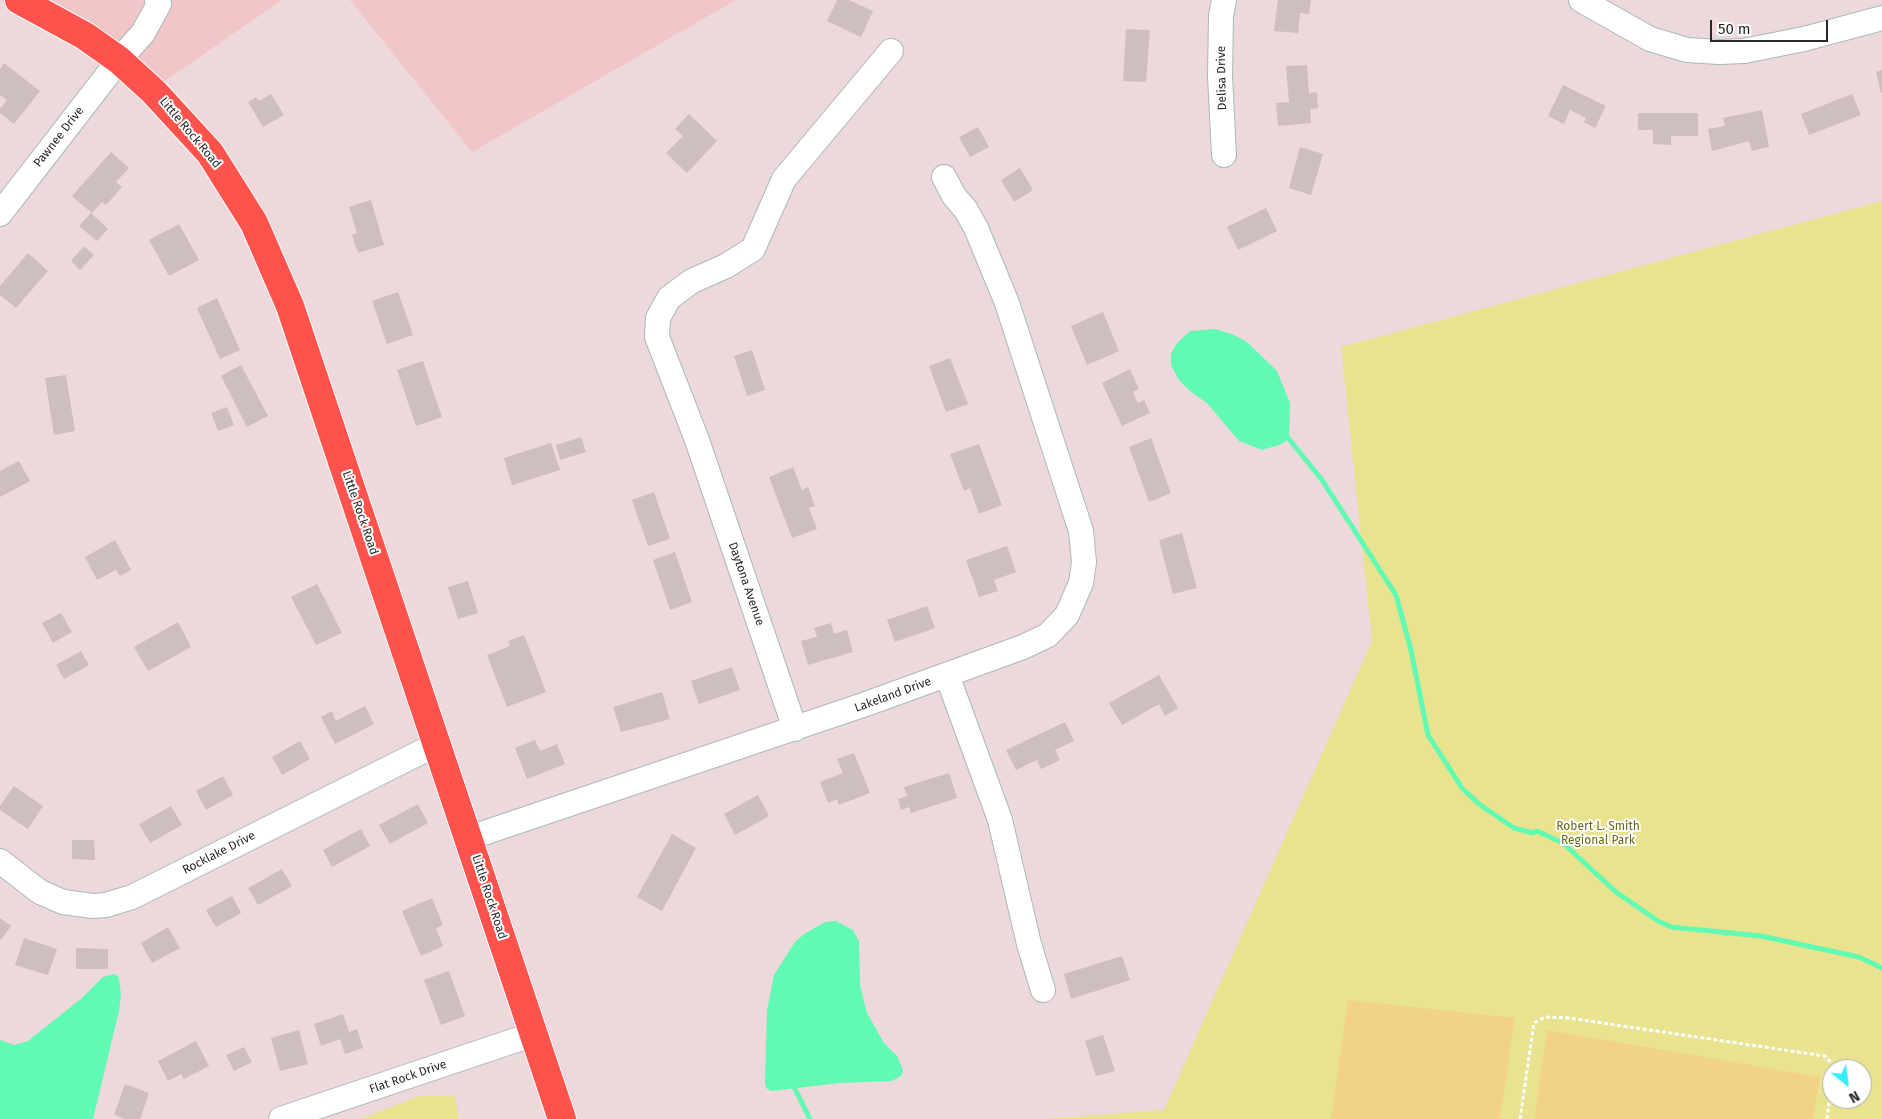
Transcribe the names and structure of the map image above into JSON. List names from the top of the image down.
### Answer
{
  "streets": {
    "main road": ["Little Rock Road"],
    "street": [
      "Delisa Drive",
      "Pawnee Drive",
      "Daytona Avenue",
      "Lakeland Drive",
      "Rocklake Drive",
      "Flat Rock Drive"
    ]
  },
  "crossings": [
    ["Little Rock Road", "Pawnee Drive"],
    ["Little Rock Road", "Lakeland Drive"],
    ["Little Rock Road", "Rocklake Drive"],
    ["Little Rock Road", "Flat Rock Drive"],
    ["Daytona Avenue", "Lakeland Drive"]
  ],
  "parks": ["Robert L. Smith Regional Park"],
  "scale_bar": "50 m",
  "north": "bottom right"
}
